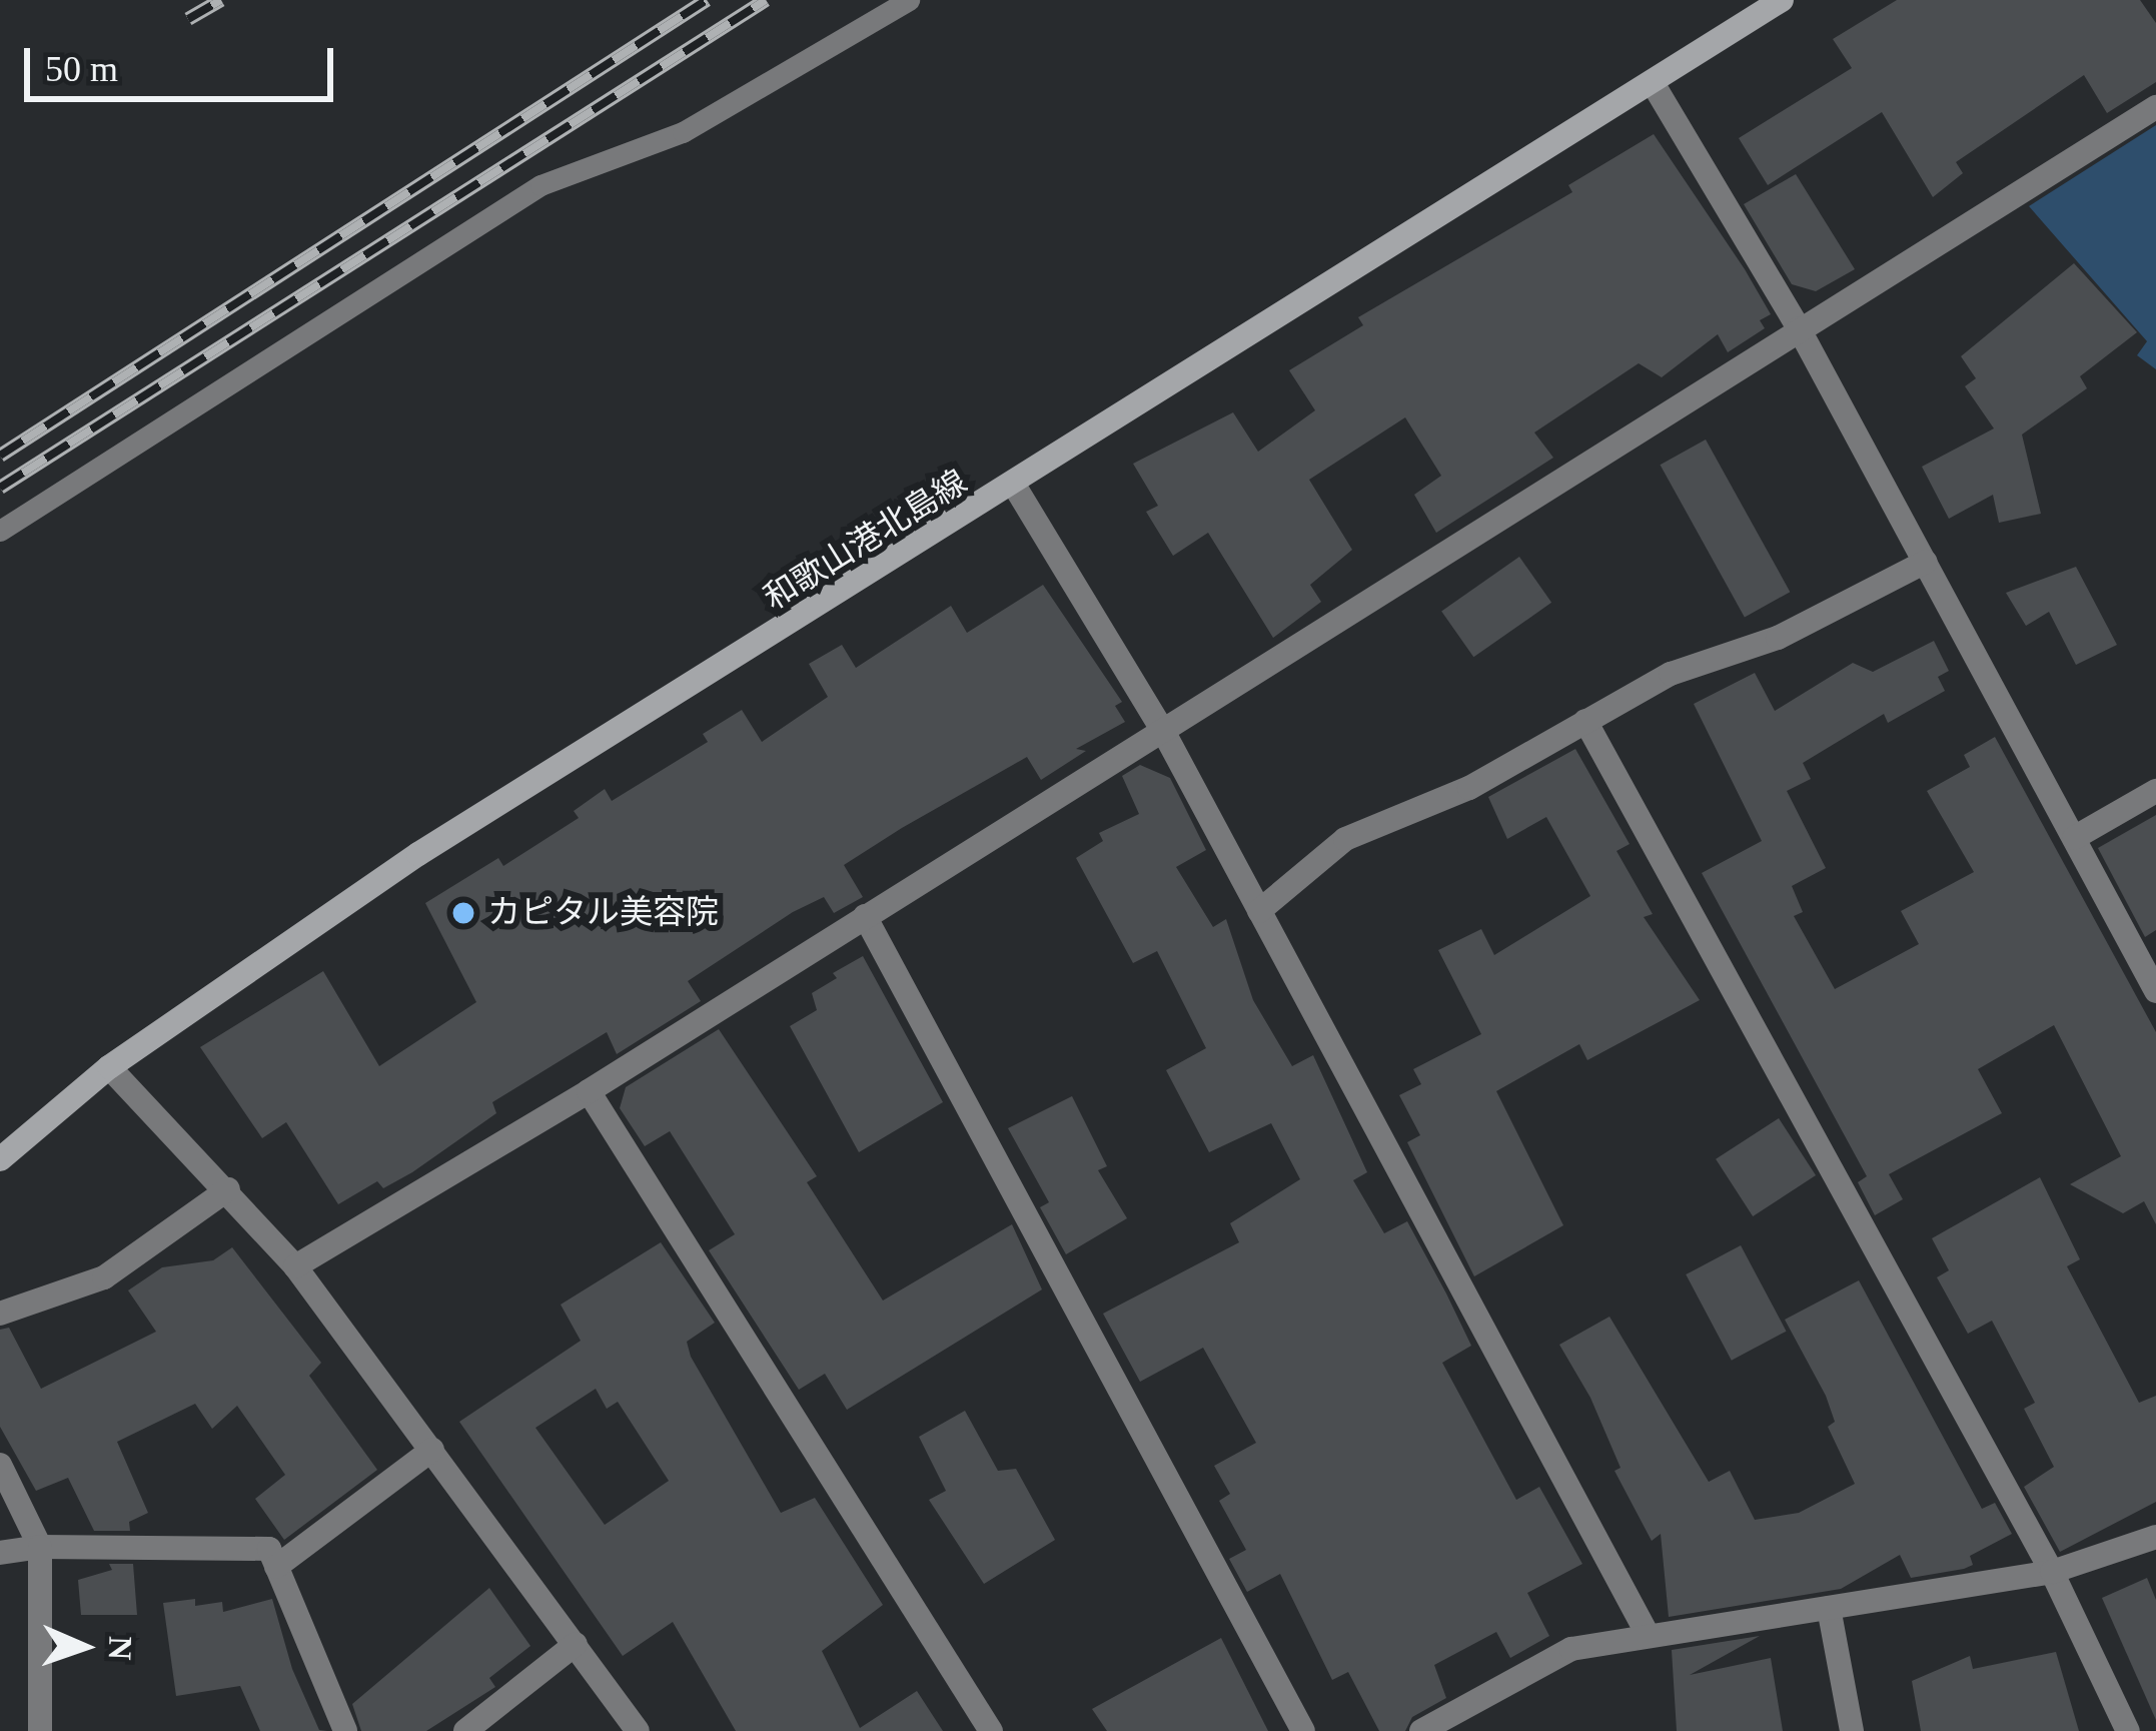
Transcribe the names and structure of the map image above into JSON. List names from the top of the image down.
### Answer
{
  "streets": {
    "main road": ["和歌山港北島線"]
  },
  "places": ["カピタル美容院"],
  "scale_bar": "50 m",
  "north": "right"
}
